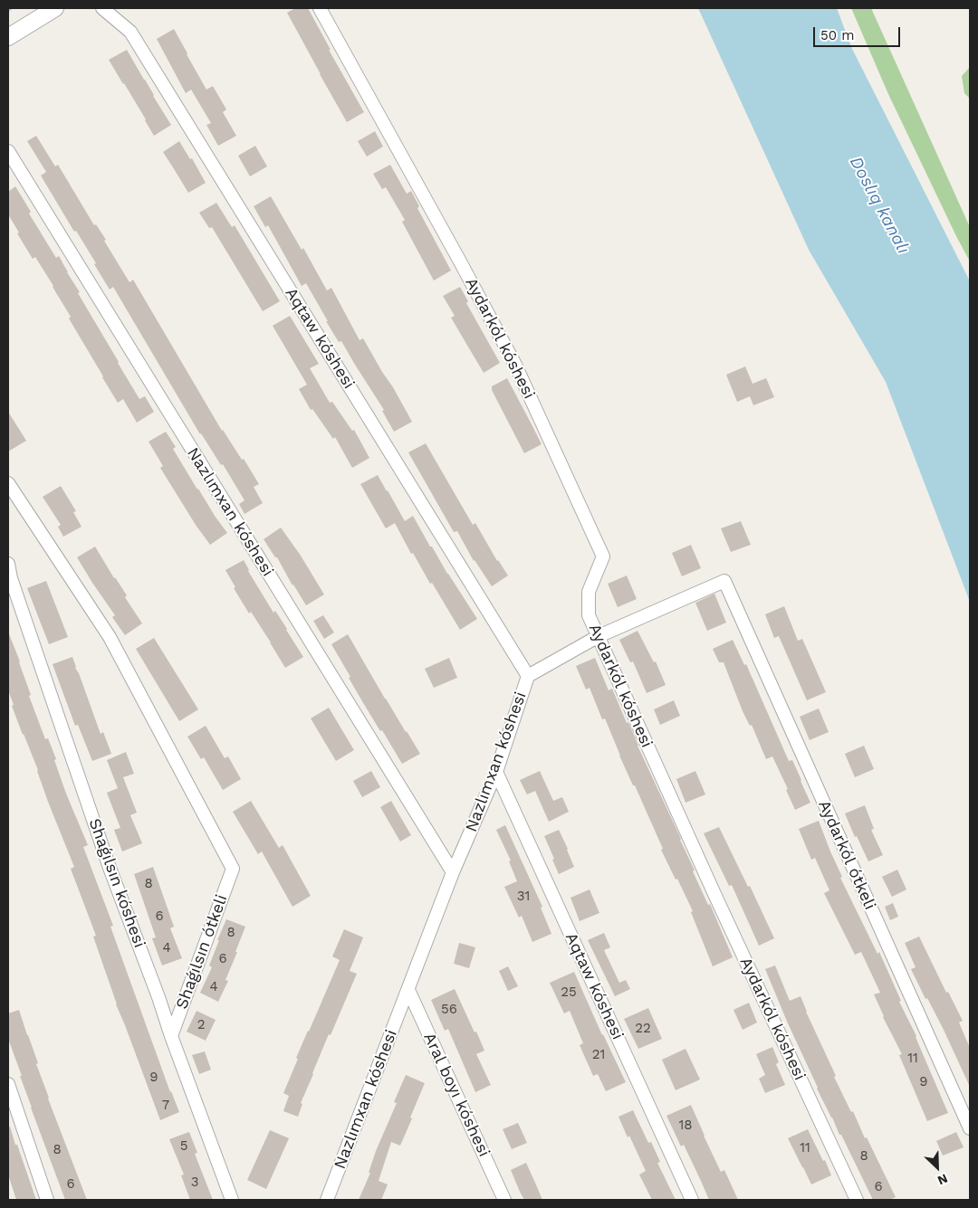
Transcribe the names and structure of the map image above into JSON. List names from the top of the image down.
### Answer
{
  "streets": {
    "street": [
      "Aqtaw kóshesi",
      "Aydarkól kóshesi",
      "Nazlımxan kóshesi",
      "Aydarkól ótkeli",
      "Shaǵılsın kóshesi",
      "Shaǵılsın ótkeli",
      "Aral boyı kóshesi"
    ]
  },
  "crossings": [
    ["Aqtaw kóshesi", "Nazlımxan kóshesi"],
    ["Aydarkól kóshesi", "Nazlımxan kóshesi"],
    ["Nazlımxan kóshesi", "Aydarkól ótkeli"],
    ["Nazlımxan kóshesi", "Aral boyı kóshesi"],
    ["Shaǵılsın kóshesi", "Shaǵılsın ótkeli"]
  ],
  "water": ["Doslıq kanalı"],
  "house_numbers": [
    "8",
    "31",
    "6",
    "8",
    "4",
    "6",
    "4",
    "25",
    "56",
    "2",
    "22",
    "21",
    "11",
    "9",
    "9",
    "7",
    "18",
    "5",
    "11",
    "8",
    "8",
    "3",
    "6",
    "6"
  ],
  "scale_bar": "50 m",
  "north": "bottom right"
}
